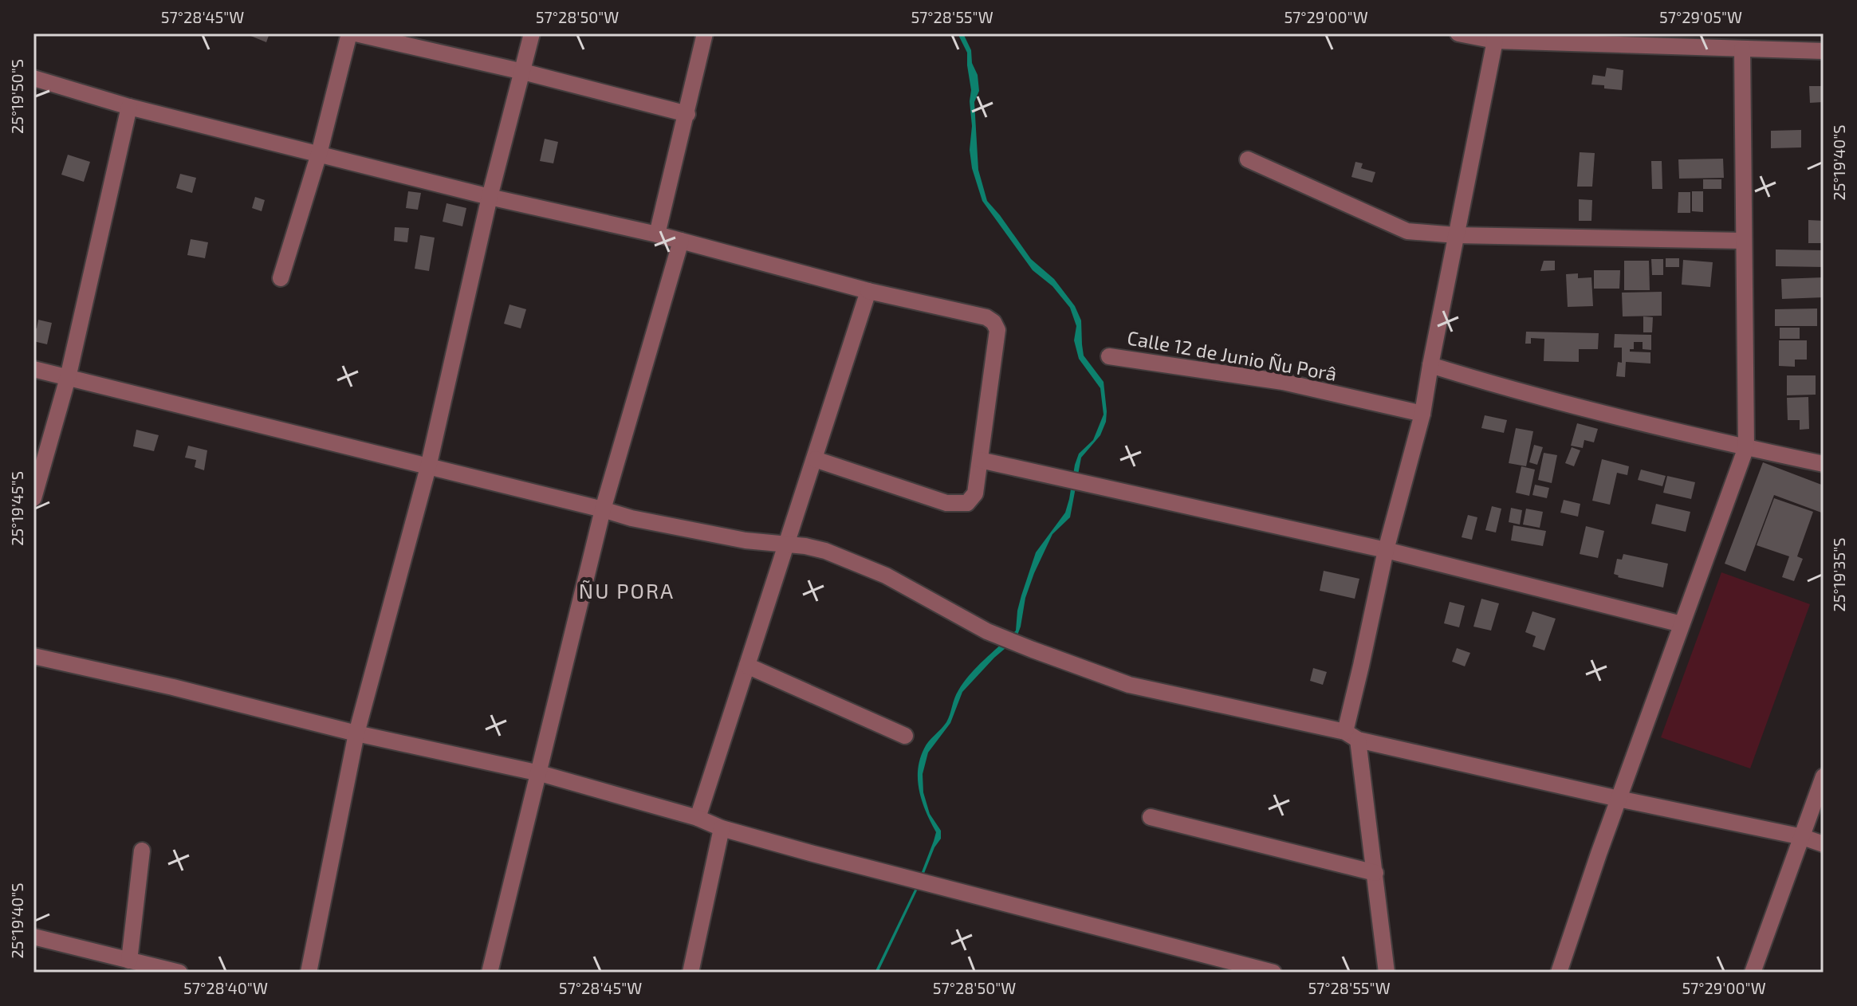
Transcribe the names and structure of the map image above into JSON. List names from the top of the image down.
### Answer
{
  "streets": {
    "street": ["Calle 12 de Junio Ñu Porâ"]
  },
  "districts": ["ÑU PORA"],
  "coordinates": [
    "57°28'45\"W",
    "57°28'50\"W",
    "57°28'55\"W",
    "57°29'00\"W",
    "57°29'05\"W",
    "25°19'50\"S",
    "25°19'40\"S",
    "25°19'45\"S",
    "25°19'35\"S",
    "57°28'40\"W"
  ]
}
